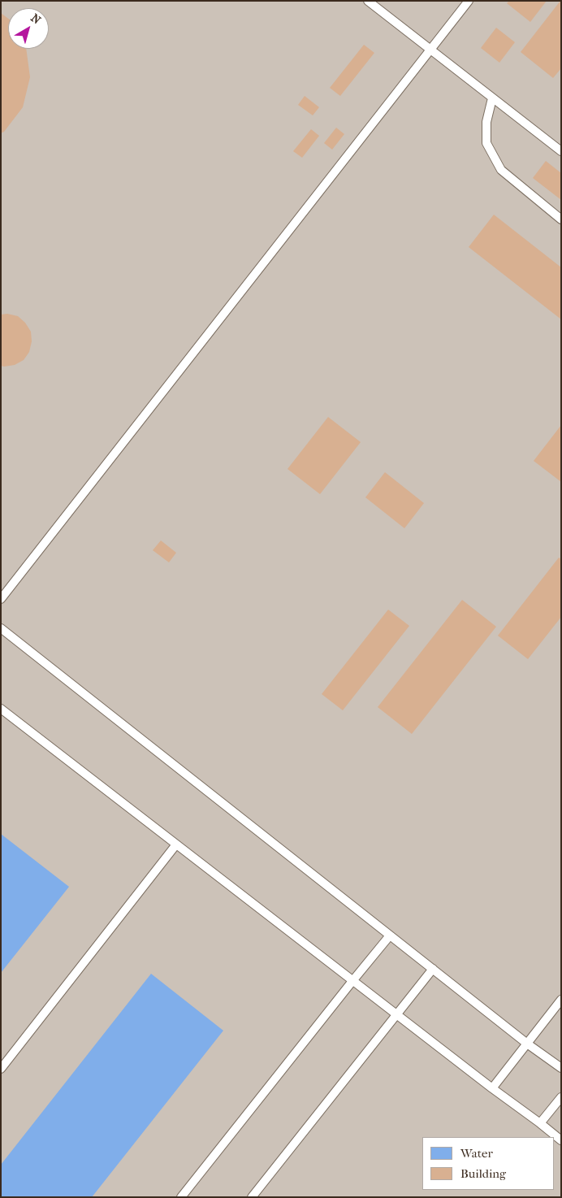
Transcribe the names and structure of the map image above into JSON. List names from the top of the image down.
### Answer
{
  "legend": ["Water", "Building"],
  "north": "top right"
}
